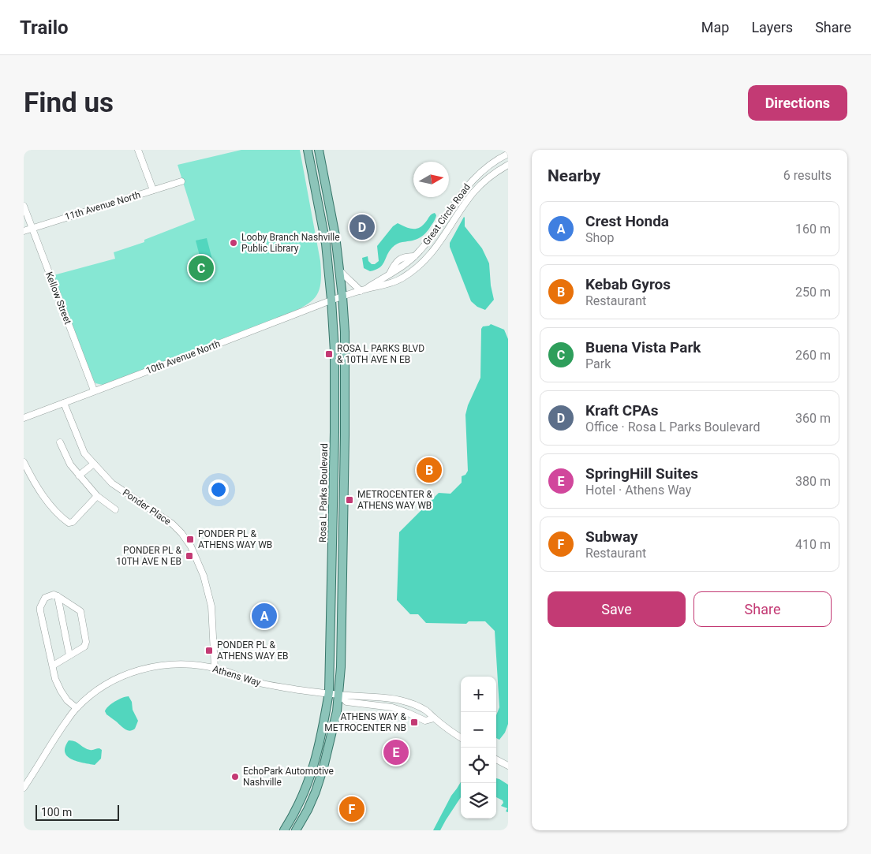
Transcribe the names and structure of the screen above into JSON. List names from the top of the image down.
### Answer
{
  "streets": {
    "main road": ["Rosa L Parks Boulevard"],
    "street": [
      "11th Avenue North",
      "Great Circle Road",
      "Kellow Street",
      "10th Avenue North",
      "Ponder Place",
      "Athens Way"
    ]
  },
  "crossings": [
    ["11th Avenue North", "Kellow Street"],
    ["Great Circle Road", "10th Avenue North"],
    ["Great Circle Road", "Rosa L Parks Boulevard"],
    ["Kellow Street", "10th Avenue North"],
    ["10th Avenue North", "Rosa L Parks Boulevard"],
    ["10th Avenue North", "Ponder Place"],
    ["Rosa L Parks Boulevard", "Athens Way"],
    ["Ponder Place", "Athens Way"]
  ],
  "places": {
    "other": ["Looby Branch Nashville Public Library", "EchoPark Automotive Nashville"],
    "transit": [
      "ROSA L PARKS BLVD & 10TH AVE N EB",
      "METROCENTER & ATHENS WAY WB",
      "PONDER PL & ATHENS WAY WB",
      "PONDER PL & 10TH AVE N EB",
      "PONDER PL & ATHENS WAY EB",
      "ATHENS WAY & METROCENTER NB"
    ]
  },
  "scale_bar": "100 m",
  "north": "right",
  "page": {
    "header": "Trailo",
    "nav": ["Map", "Layers", "Share"],
    "buttons": [
      "Directions",
      ["Save", "Share"]
    ],
    "title": "Find us",
    "heading": ["Nearby", "6 results"],
    "list": [
      {
        "mark": "A",
        "name": "Crest Honda",
        "note": "Shop",
        "value": "160 m"
      },
      {
        "mark": "B",
        "name": "Kebab Gyros",
        "note": "Restaurant",
        "value": "250 m"
      },
      {
        "mark": "C",
        "name": "Buena Vista Park",
        "note": "Park",
        "value": "260 m"
      },
      {
        "mark": "D",
        "name": "Kraft CPAs",
        "note": "Office · Rosa L Parks Boulevard",
        "value": "360 m"
      },
      {
        "mark": "E",
        "name": "SpringHill Suites",
        "note": "Hotel · Athens Way",
        "value": "380 m"
      },
      {
        "mark": "F",
        "name": "Subway",
        "note": "Restaurant",
        "value": "410 m"
      }
    ],
    "pins": [
      "D",
      "C",
      "B",
      "A",
      "E",
      "F"
    ],
    "map_buttons": ["+", "−"],
    "scale": "100 m"
  }
}
